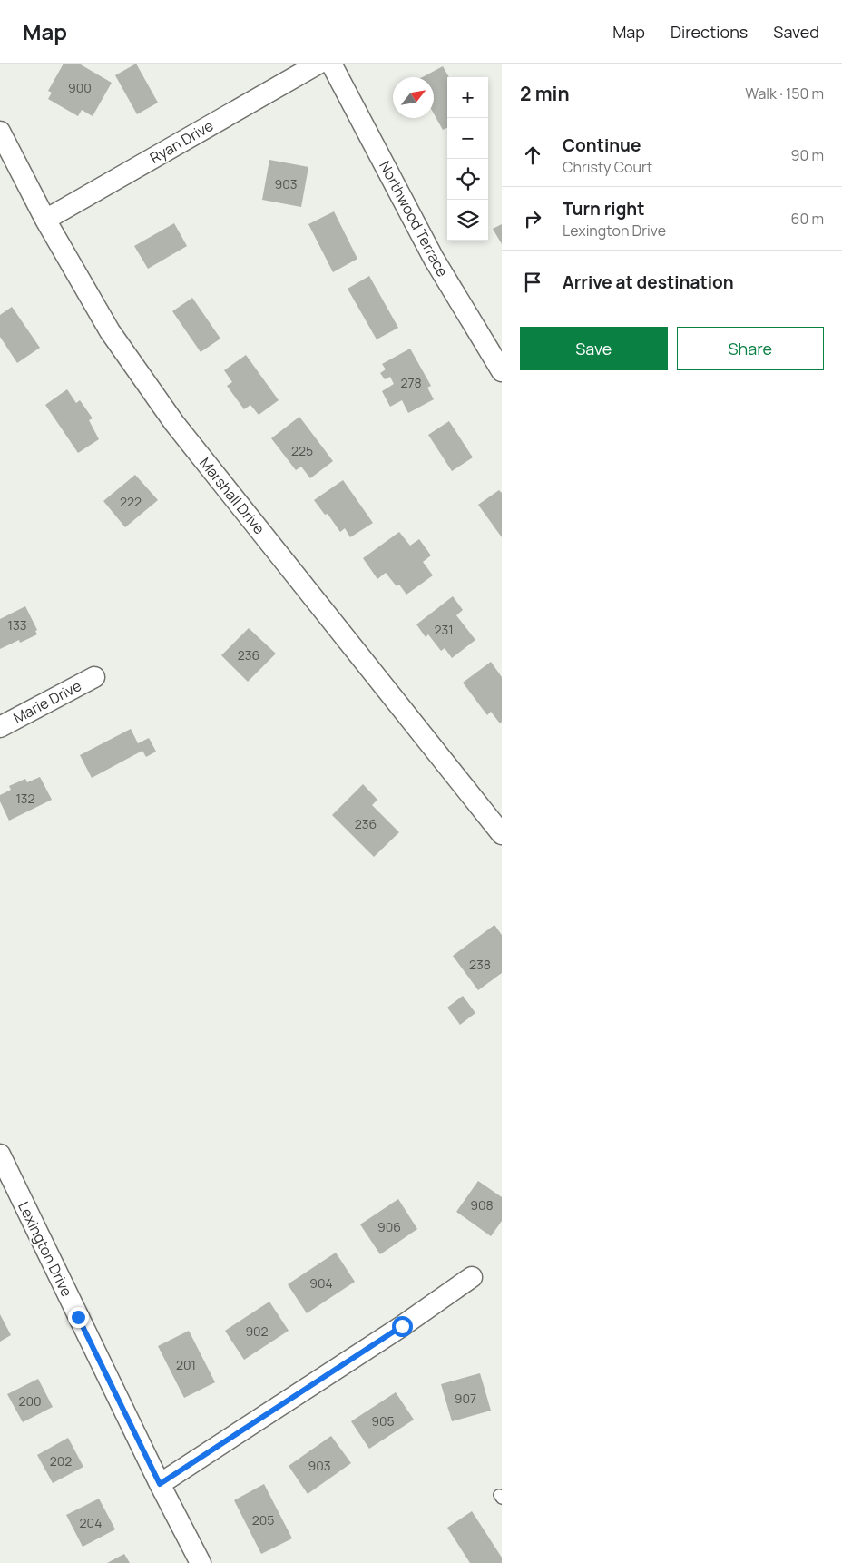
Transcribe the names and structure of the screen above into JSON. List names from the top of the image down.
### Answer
{
  "streets": {
    "street": [
      "Ryan Drive",
      "Northwood Terrace",
      "Marshall Drive",
      "Marie Drive",
      "Lexington Drive"
    ]
  },
  "crossings": [
    ["Ryan Drive", "Marshall Drive"]
  ],
  "house_numbers": [
    "900",
    "903",
    "278",
    "225",
    "222",
    "133",
    "231",
    "236",
    "132",
    "236",
    "238",
    "908",
    "906",
    "904",
    "902",
    "201",
    "907",
    "200",
    "905",
    "202",
    "903",
    "205",
    "204"
  ],
  "north": "top right",
  "page": {
    "header": "Map",
    "nav": ["Map", "Directions", "Saved"],
    "heading": ["2 min", "Walk · 150 m"],
    "map_buttons": ["+", "−"],
    "list": [
      ["Continue", "Christy Court", "90 m"],
      ["Turn right", "Lexington Drive", "60 m"],
      "Arrive at destination"
    ],
    "buttons": ["Save", "Share"]
  }
}
